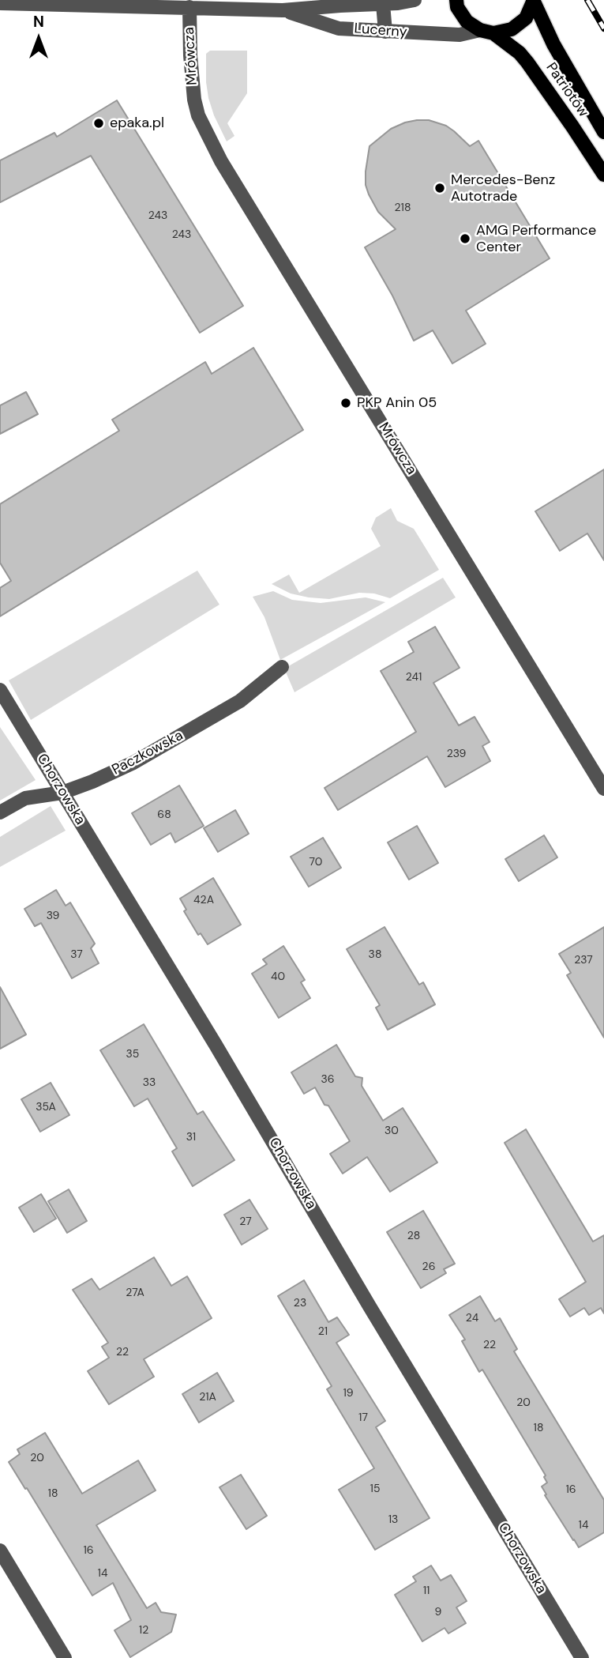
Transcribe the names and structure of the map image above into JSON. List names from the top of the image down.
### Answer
{
  "streets": {
    "main road": ["Patriotów"],
    "street": [
      "Lucerny",
      "Mrówcza",
      "Paczkowska",
      "Chorzowska"
    ]
  },
  "crossings": [
    ["Lucerny", "Mrówcza"],
    ["Lucerny", "Patriotów"],
    ["Paczkowska", "Chorzowska"]
  ],
  "places": [
    "epaka.pl",
    "Mercedes-Benz Autotrade",
    "AMG Performance Center",
    "PKP Anin 05"
  ],
  "house_numbers": [
    "218",
    "243",
    "243",
    "241",
    "239",
    "68",
    "70",
    "42A",
    "39",
    "37",
    "38",
    "237",
    "40",
    "35",
    "36",
    "33",
    "35A",
    "30",
    "31",
    "27",
    "28",
    "26",
    "27A",
    "23",
    "24",
    "21",
    "22",
    "22",
    "19",
    "21A",
    "20",
    "17",
    "18",
    "20",
    "15",
    "16",
    "18",
    "13",
    "14",
    "16",
    "14",
    "11",
    "9",
    "12"
  ],
  "north": "top"
}
